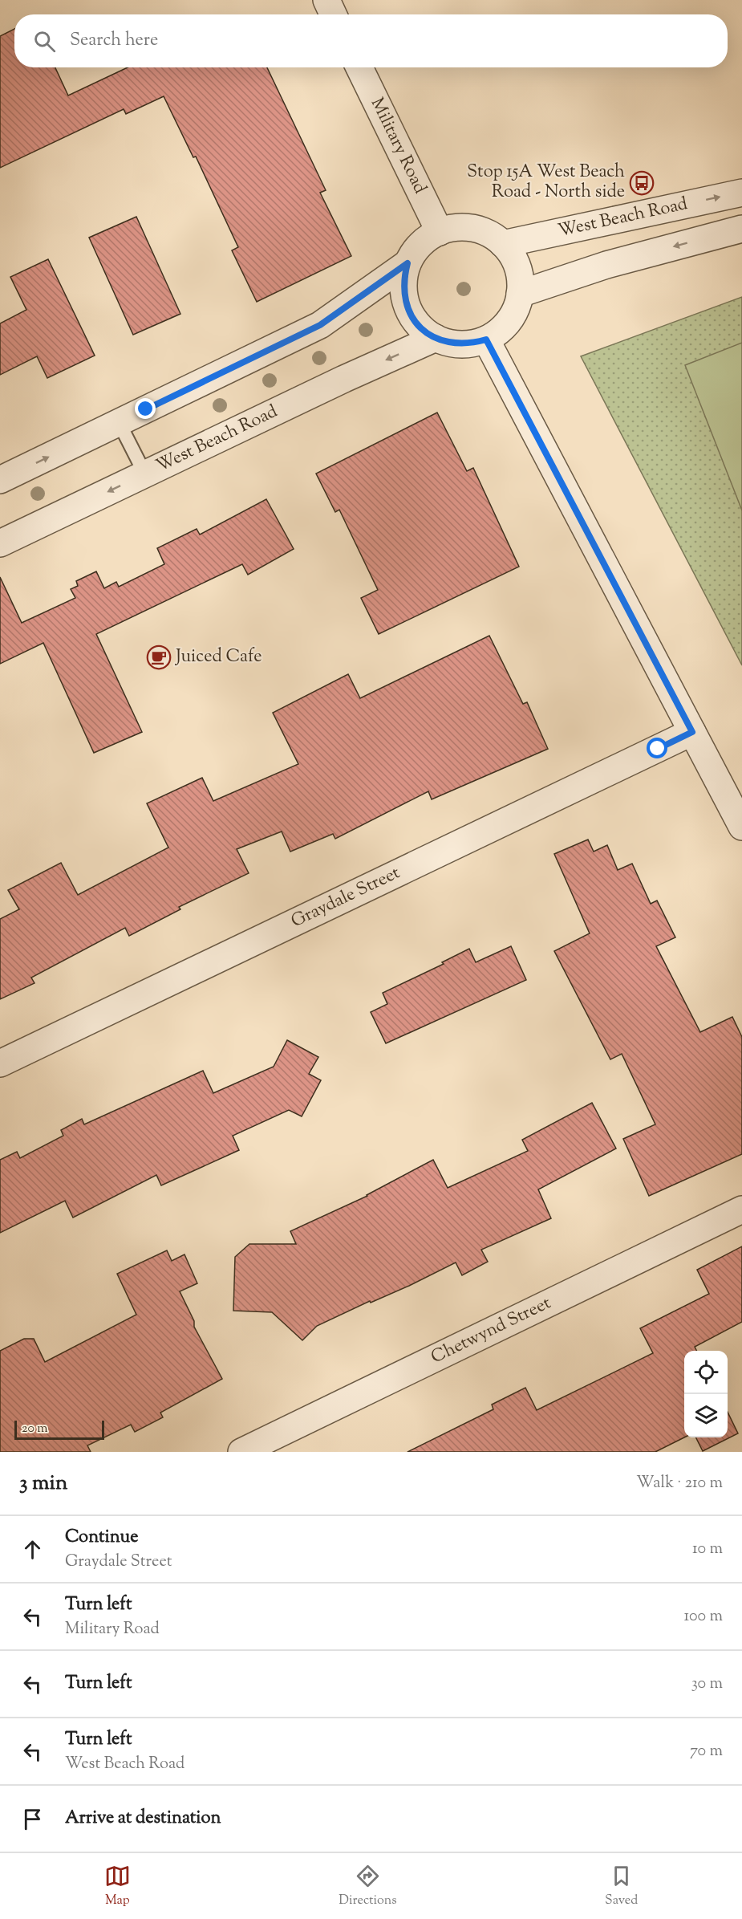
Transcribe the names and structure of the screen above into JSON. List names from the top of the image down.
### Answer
{
  "streets": {
    "street": [
      "Military Road",
      "West Beach Road",
      "Graydale Street",
      "Chetwynd Street"
    ]
  },
  "crossings": [
    ["Military Road", "West Beach Road"]
  ],
  "places": {
    "bus stop": ["Stop 15A West Beach Road - North side"],
    "cafe": ["Juiced Cafe"]
  },
  "scale_bar": "20 m",
  "page": {
    "search": "Search here",
    "scale": "20 m",
    "heading": ["3 min", "Walk · 210 m"],
    "list": [
      ["Continue", "Graydale Street", "10 m"],
      ["Turn left", "Military Road", "100 m"],
      ["Turn left", "30 m"],
      ["Turn left", "West Beach Road", "70 m"],
      "Arrive at destination"
    ],
    "nav": ["Map", "Directions", "Saved"]
  }
}
